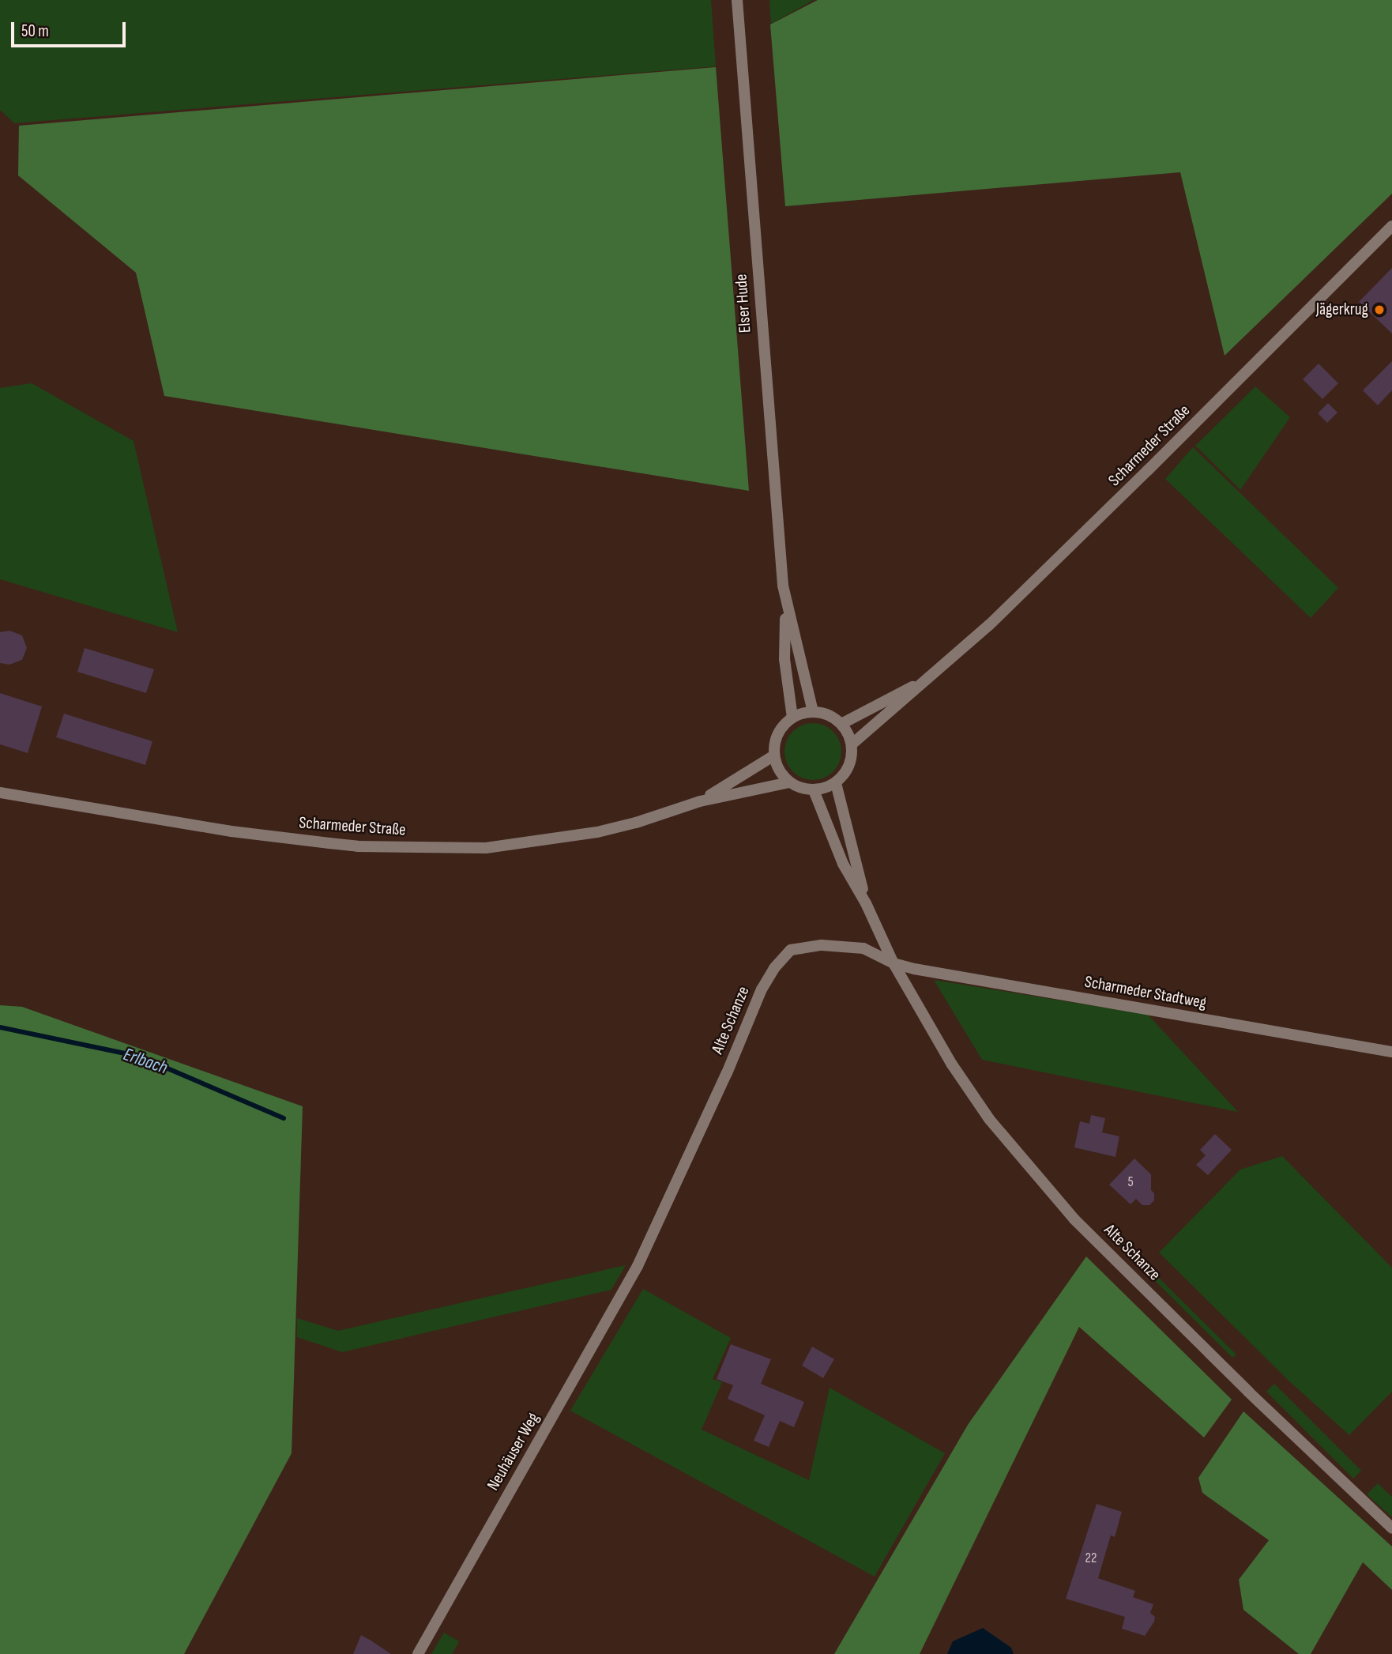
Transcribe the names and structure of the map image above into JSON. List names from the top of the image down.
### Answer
{
  "streets": {
    "street": [
      "Elser Hude",
      "Scharmeder Straße",
      "Scharmeder Stadtweg",
      "Alte Schanze",
      "Neuhäuser Weg"
    ]
  },
  "crossings": [
    ["Elser Hude", "Scharmeder Straße"],
    ["Elser Hude", "Alte Schanze"],
    ["Scharmeder Straße", "Alte Schanze"],
    ["Scharmeder Stadtweg", "Alte Schanze"],
    ["Alte Schanze", "Neuhäuser Weg"]
  ],
  "water": ["Erlbach"],
  "places": ["Jägerkrug"],
  "house_numbers": ["5", "22"],
  "scale_bar": "50 m"
}
